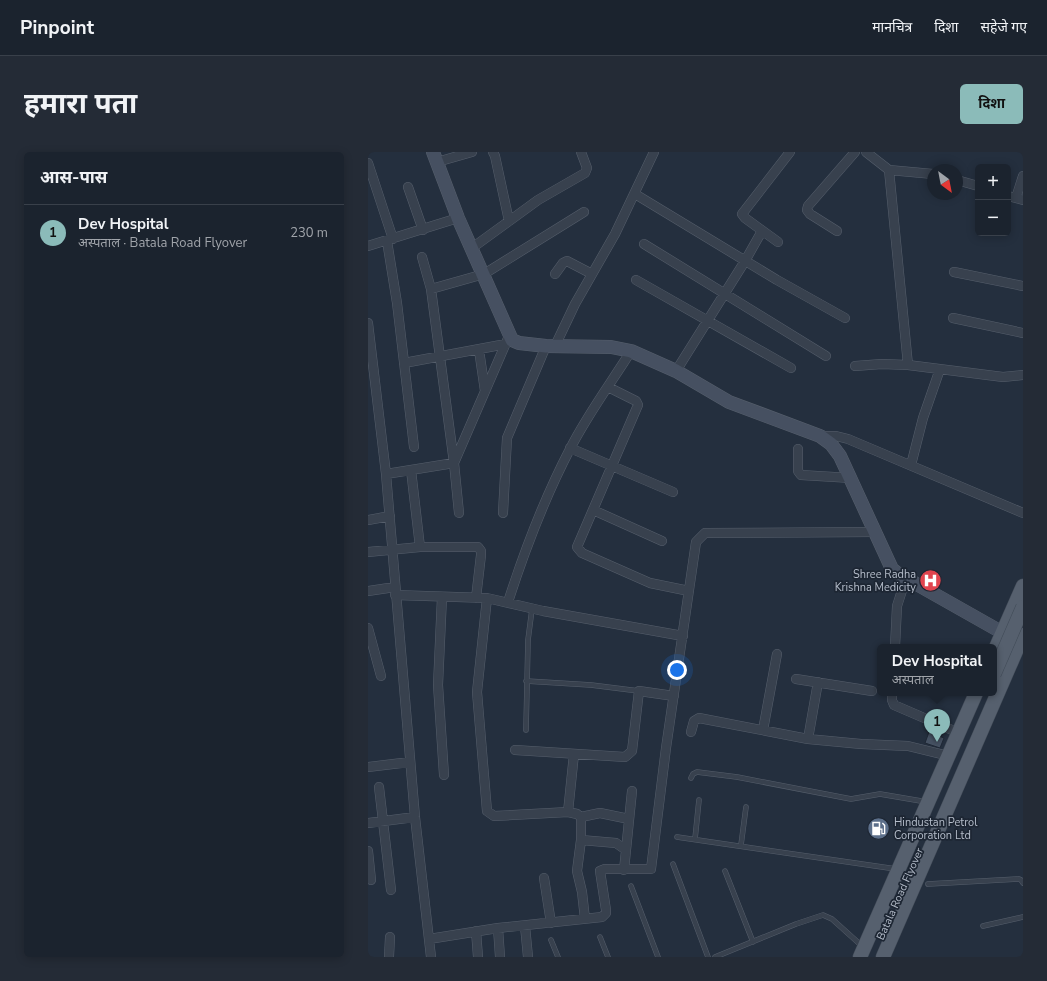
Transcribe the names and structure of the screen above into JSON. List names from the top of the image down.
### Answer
{
  "streets": {
    "main road": ["Batala Road Flyover"]
  },
  "places": {
    "hospital": ["Shree Radha Krishna Medicity"],
    "fuel station": ["Hindustan Petrol Corporation Ltd"]
  },
  "north": "bottom right",
  "page": {
    "header": "Pinpoint",
    "nav": ["मानचित्र", "दिशा", "सहेजे गए"],
    "buttons": "दिशा",
    "title": "हमारा पता",
    "heading": "आस-पास",
    "map_buttons": ["+", "−"],
    "list": [
      {
        "mark": "1",
        "name": "Dev Hospital",
        "note": "अस्पताल · Batala Road Flyover",
        "value": "230 m"
      }
    ],
    "popup": ["Dev Hospital", "अस्पताल"],
    "pins": "1"
  }
}
